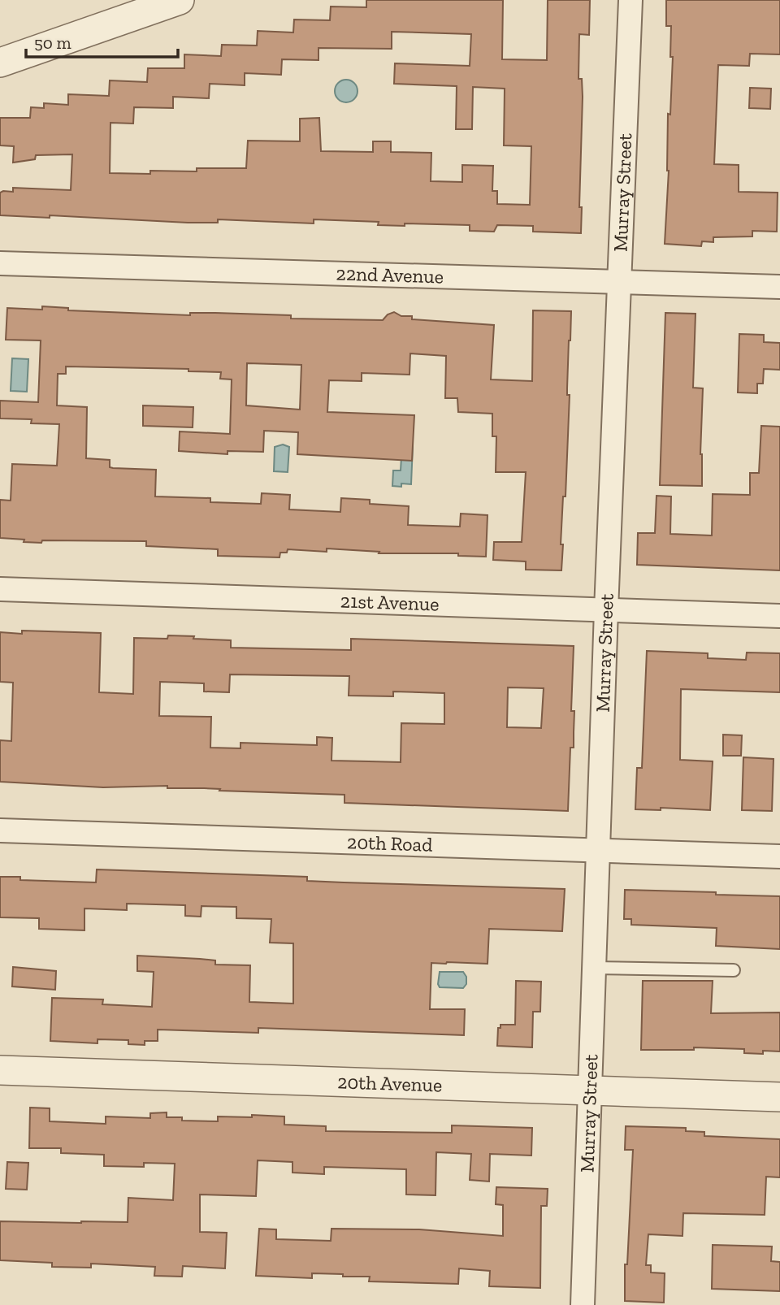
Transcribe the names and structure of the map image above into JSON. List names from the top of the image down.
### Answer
{
  "streets": {
    "street": [
      "Murray Street",
      "22nd Avenue",
      "21st Avenue",
      "20th Road",
      "20th Avenue"
    ]
  },
  "crossings": [
    ["Murray Street", "22nd Avenue"],
    ["Murray Street", "21st Avenue"],
    ["Murray Street", "20th Road"],
    ["Murray Street", "20th Avenue"]
  ],
  "scale_bar": "50 m"
}
